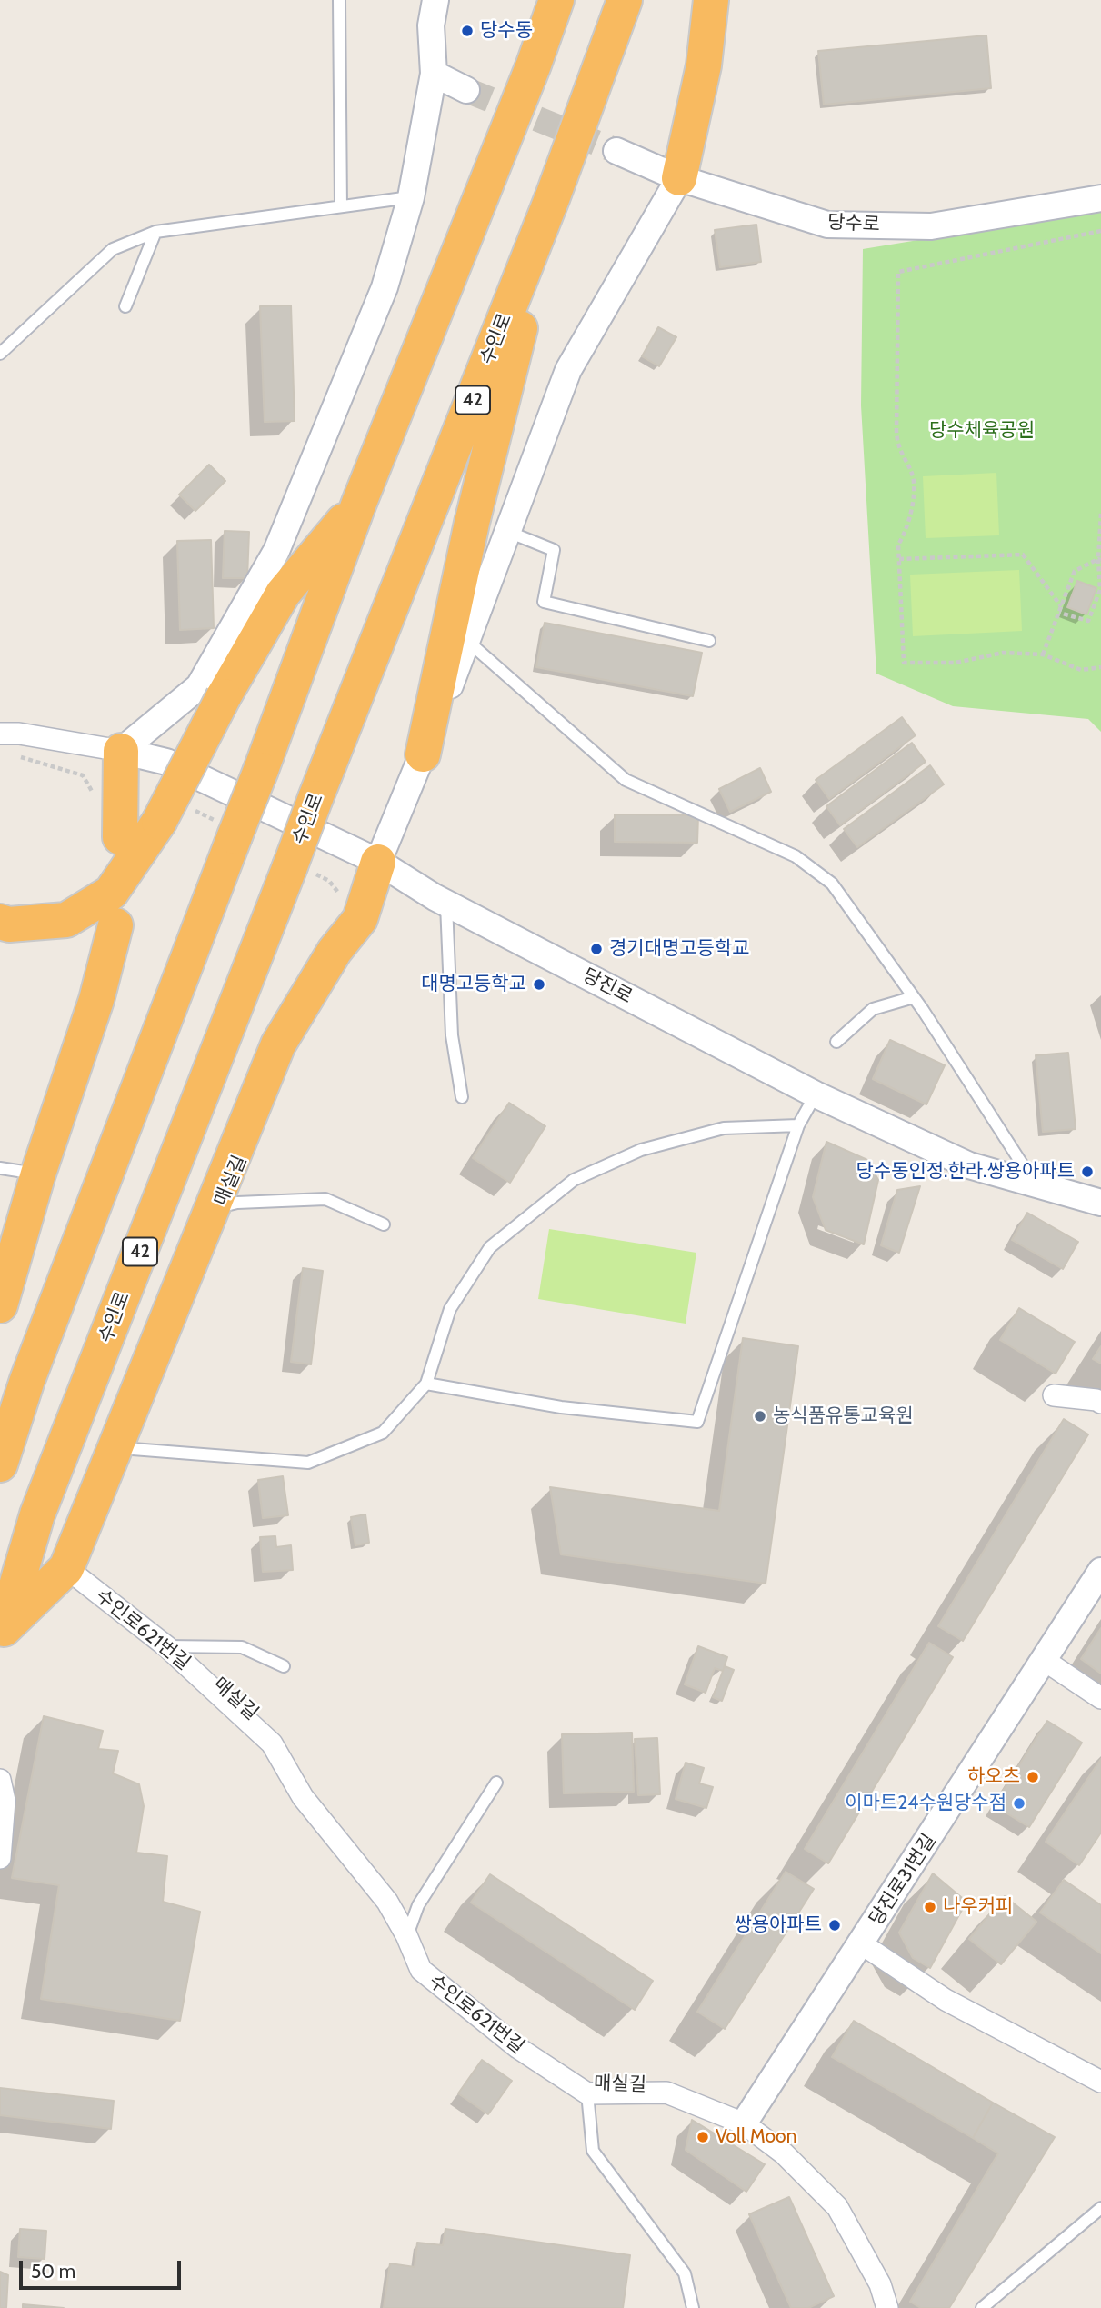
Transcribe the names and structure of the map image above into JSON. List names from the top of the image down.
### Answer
{
  "streets": {
    "highway": ["수인로", "42"],
    "street": [
      "당수로",
      "당진로",
      "수인로621번길",
      "당진로31번길"
    ]
  },
  "parks": ["당수체육공원"],
  "places": [
    "당수동",
    "경기대명고등학교",
    "대명고등학교",
    "당수동인정.한라.쌍용아파트",
    "농식품유통교육원",
    "하오츠",
    "이마트24수원당수점",
    "나우커피",
    "쌍용아파트",
    "Voll Moon"
  ],
  "scale_bar": "50 m"
}
